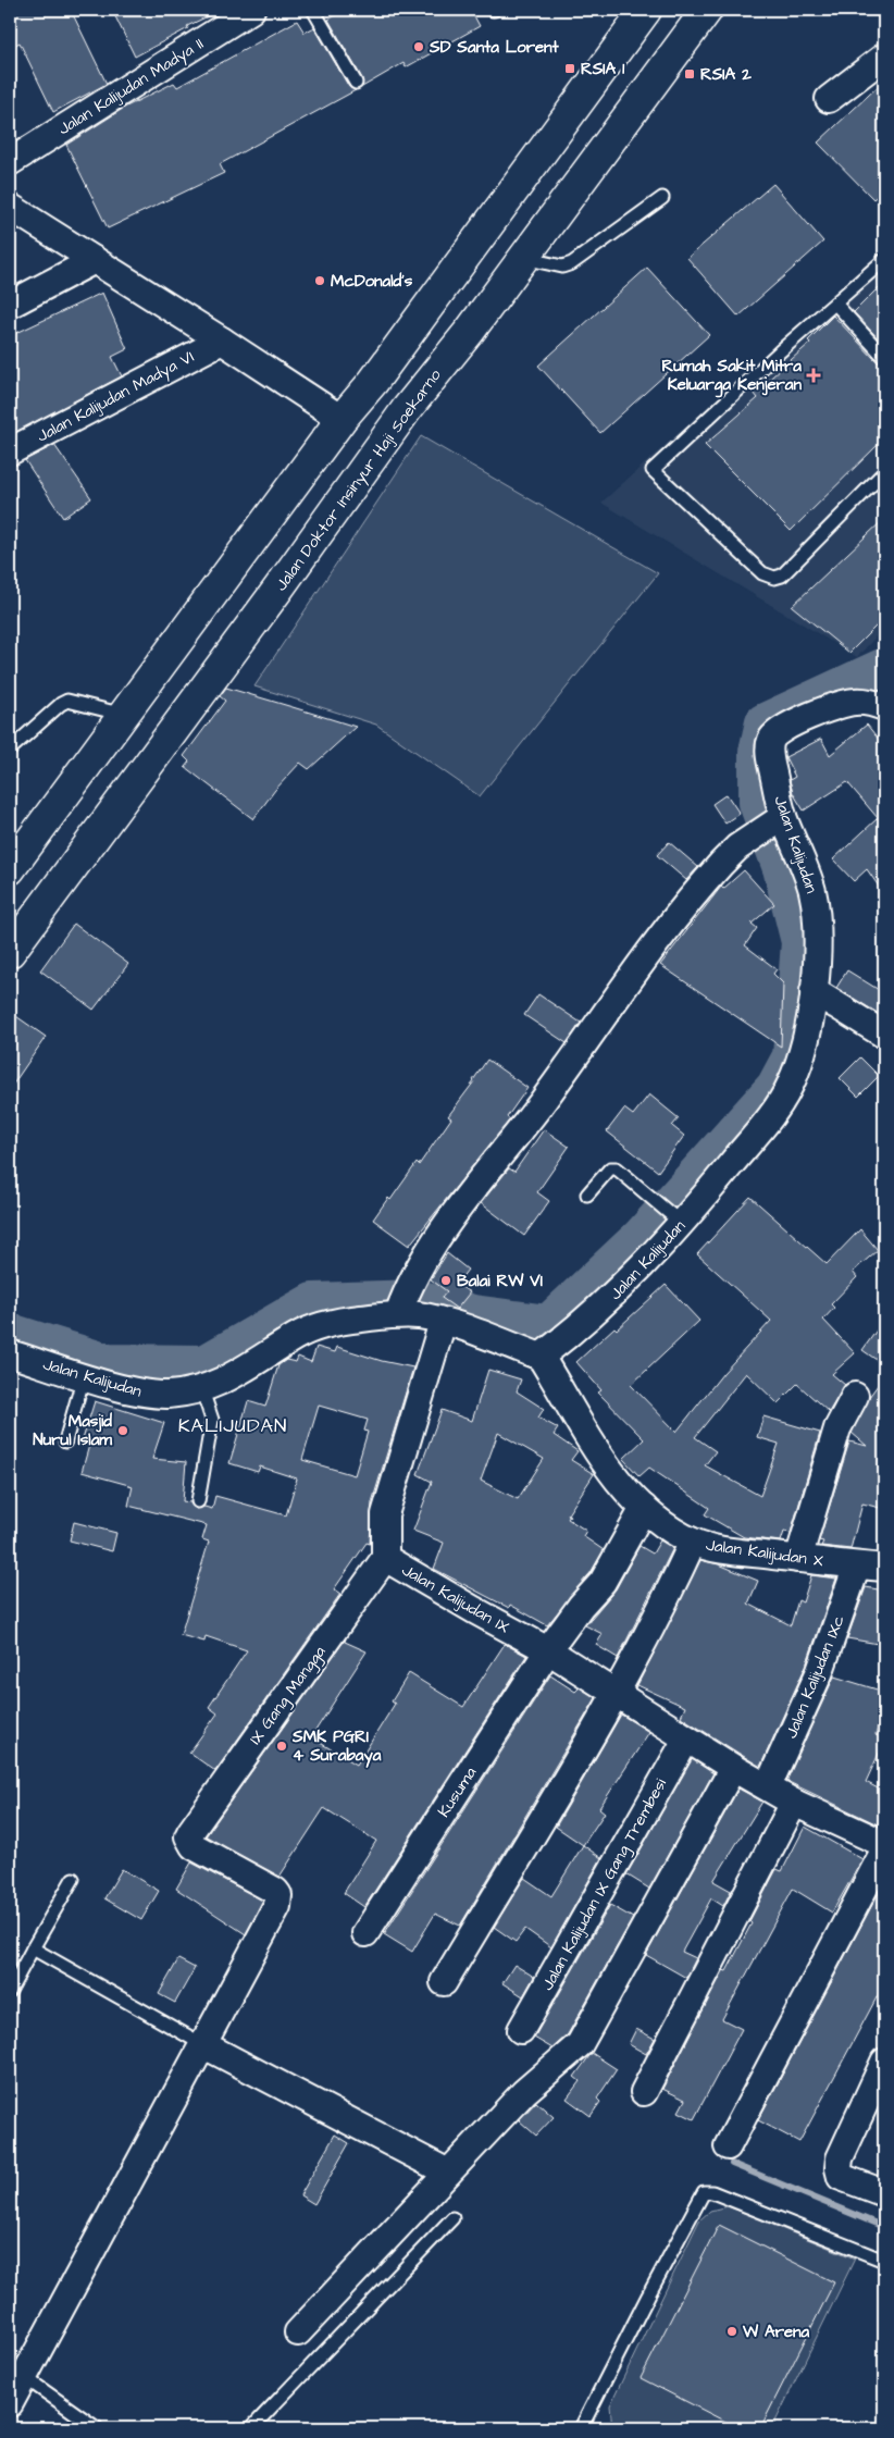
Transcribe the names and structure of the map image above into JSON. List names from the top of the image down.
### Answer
{
  "streets": {
    "main road": ["Jalan Doktor Insinyur Haji Soekarno"],
    "street": [
      "Jalan Kalijudan Madya II",
      "Jalan Kalijudan Madya VI",
      "Jalan Kalijudan",
      "Jalan Kalijudan X",
      "Jalan Kalijudan IX",
      "Jalan Kalijudan IXc",
      "IX Gang Mangga",
      "Kusuma",
      "Jalan Kalijudan IX Gang Trembesi"
    ]
  },
  "crossings": [
    ["Jalan Kalijudan", "Jalan Kalijudan X"],
    ["Jalan Kalijudan", "Jalan Kalijudan IX"],
    ["Jalan Kalijudan X", "Jalan Kalijudan IXc"],
    ["Jalan Kalijudan X", "Kusuma"],
    ["Jalan Kalijudan IX", "Jalan Kalijudan IXc"],
    ["Jalan Kalijudan IX", "IX Gang Mangga"],
    ["Jalan Kalijudan IX", "Kusuma"],
    ["Jalan Kalijudan IX", "Jalan Kalijudan IX Gang Trembesi"]
  ],
  "districts": ["KALIJUDAN"],
  "places": {
    "other": [
      "SD Santa Lorent",
      "McDonald's",
      "Balai RW VI",
      "Masjid Nurul Islam",
      "SMK PGRI 4 Surabaya",
      "W Arena"
    ],
    "transit": ["RSIA 1", "RSIA 2"],
    "health": ["Rumah Sakit Mitra Keluarga Kenjeran"]
  }
}
